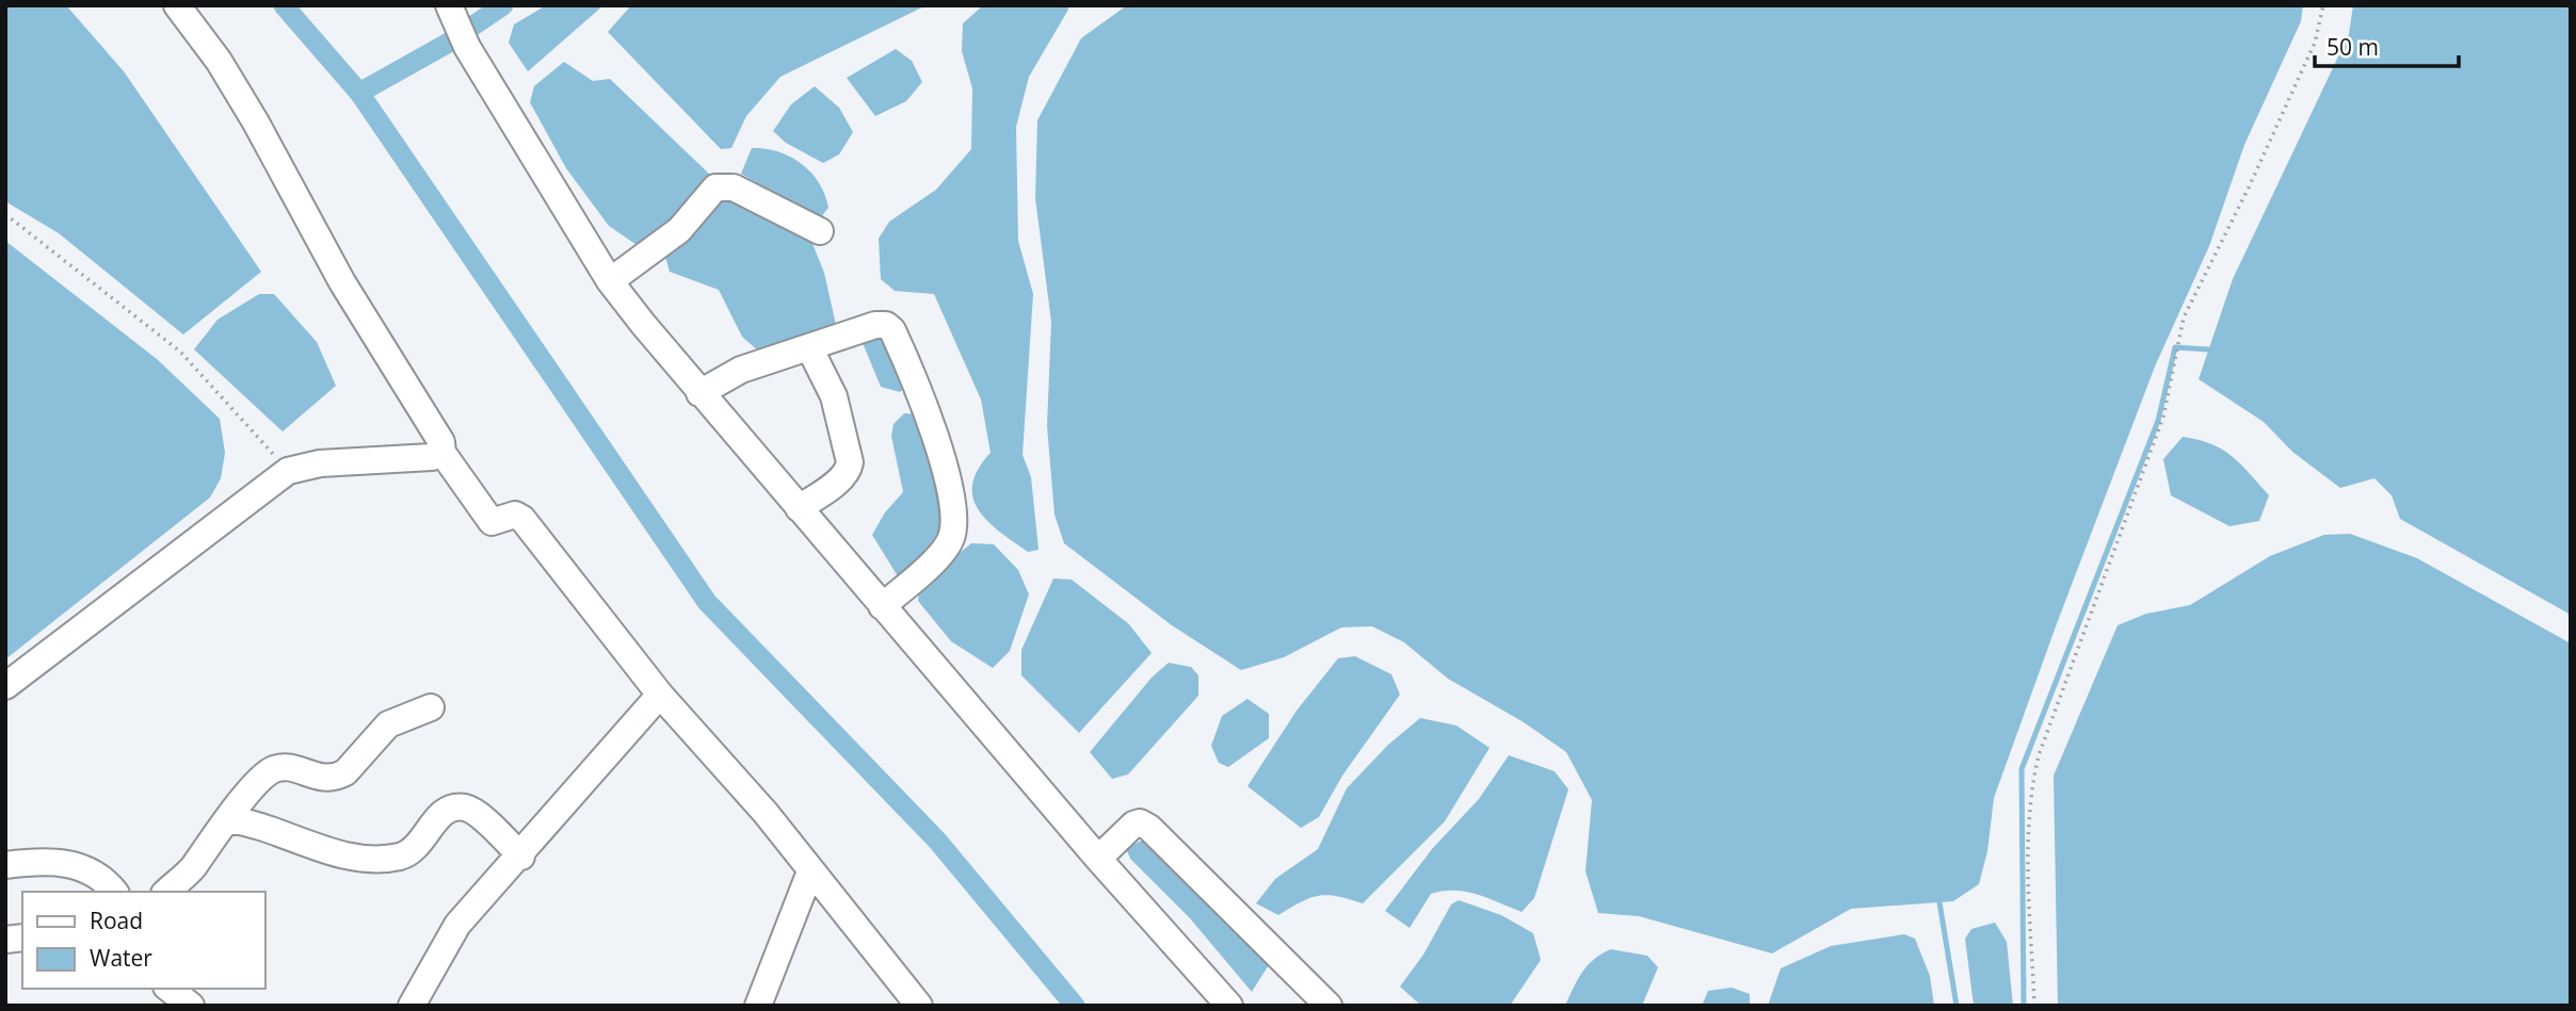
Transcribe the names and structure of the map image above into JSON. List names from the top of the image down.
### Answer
{
  "legend": ["Road", "Water"],
  "scale_bar": "50 m"
}
